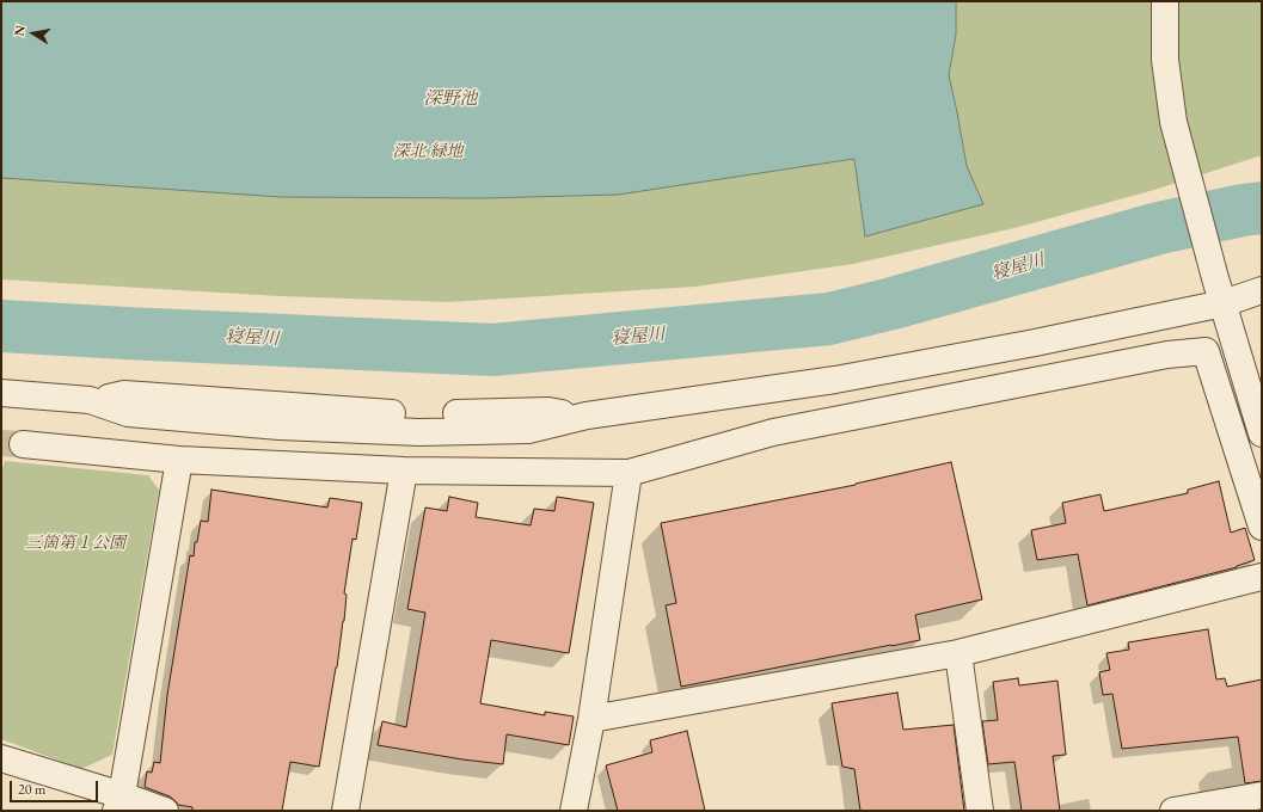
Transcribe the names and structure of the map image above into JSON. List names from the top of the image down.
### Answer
{
  "water": ["深野池", "寝屋川"],
  "parks": ["深北 緑地", "三箇第１公園"],
  "scale_bar": "20 m",
  "north": "left"
}
